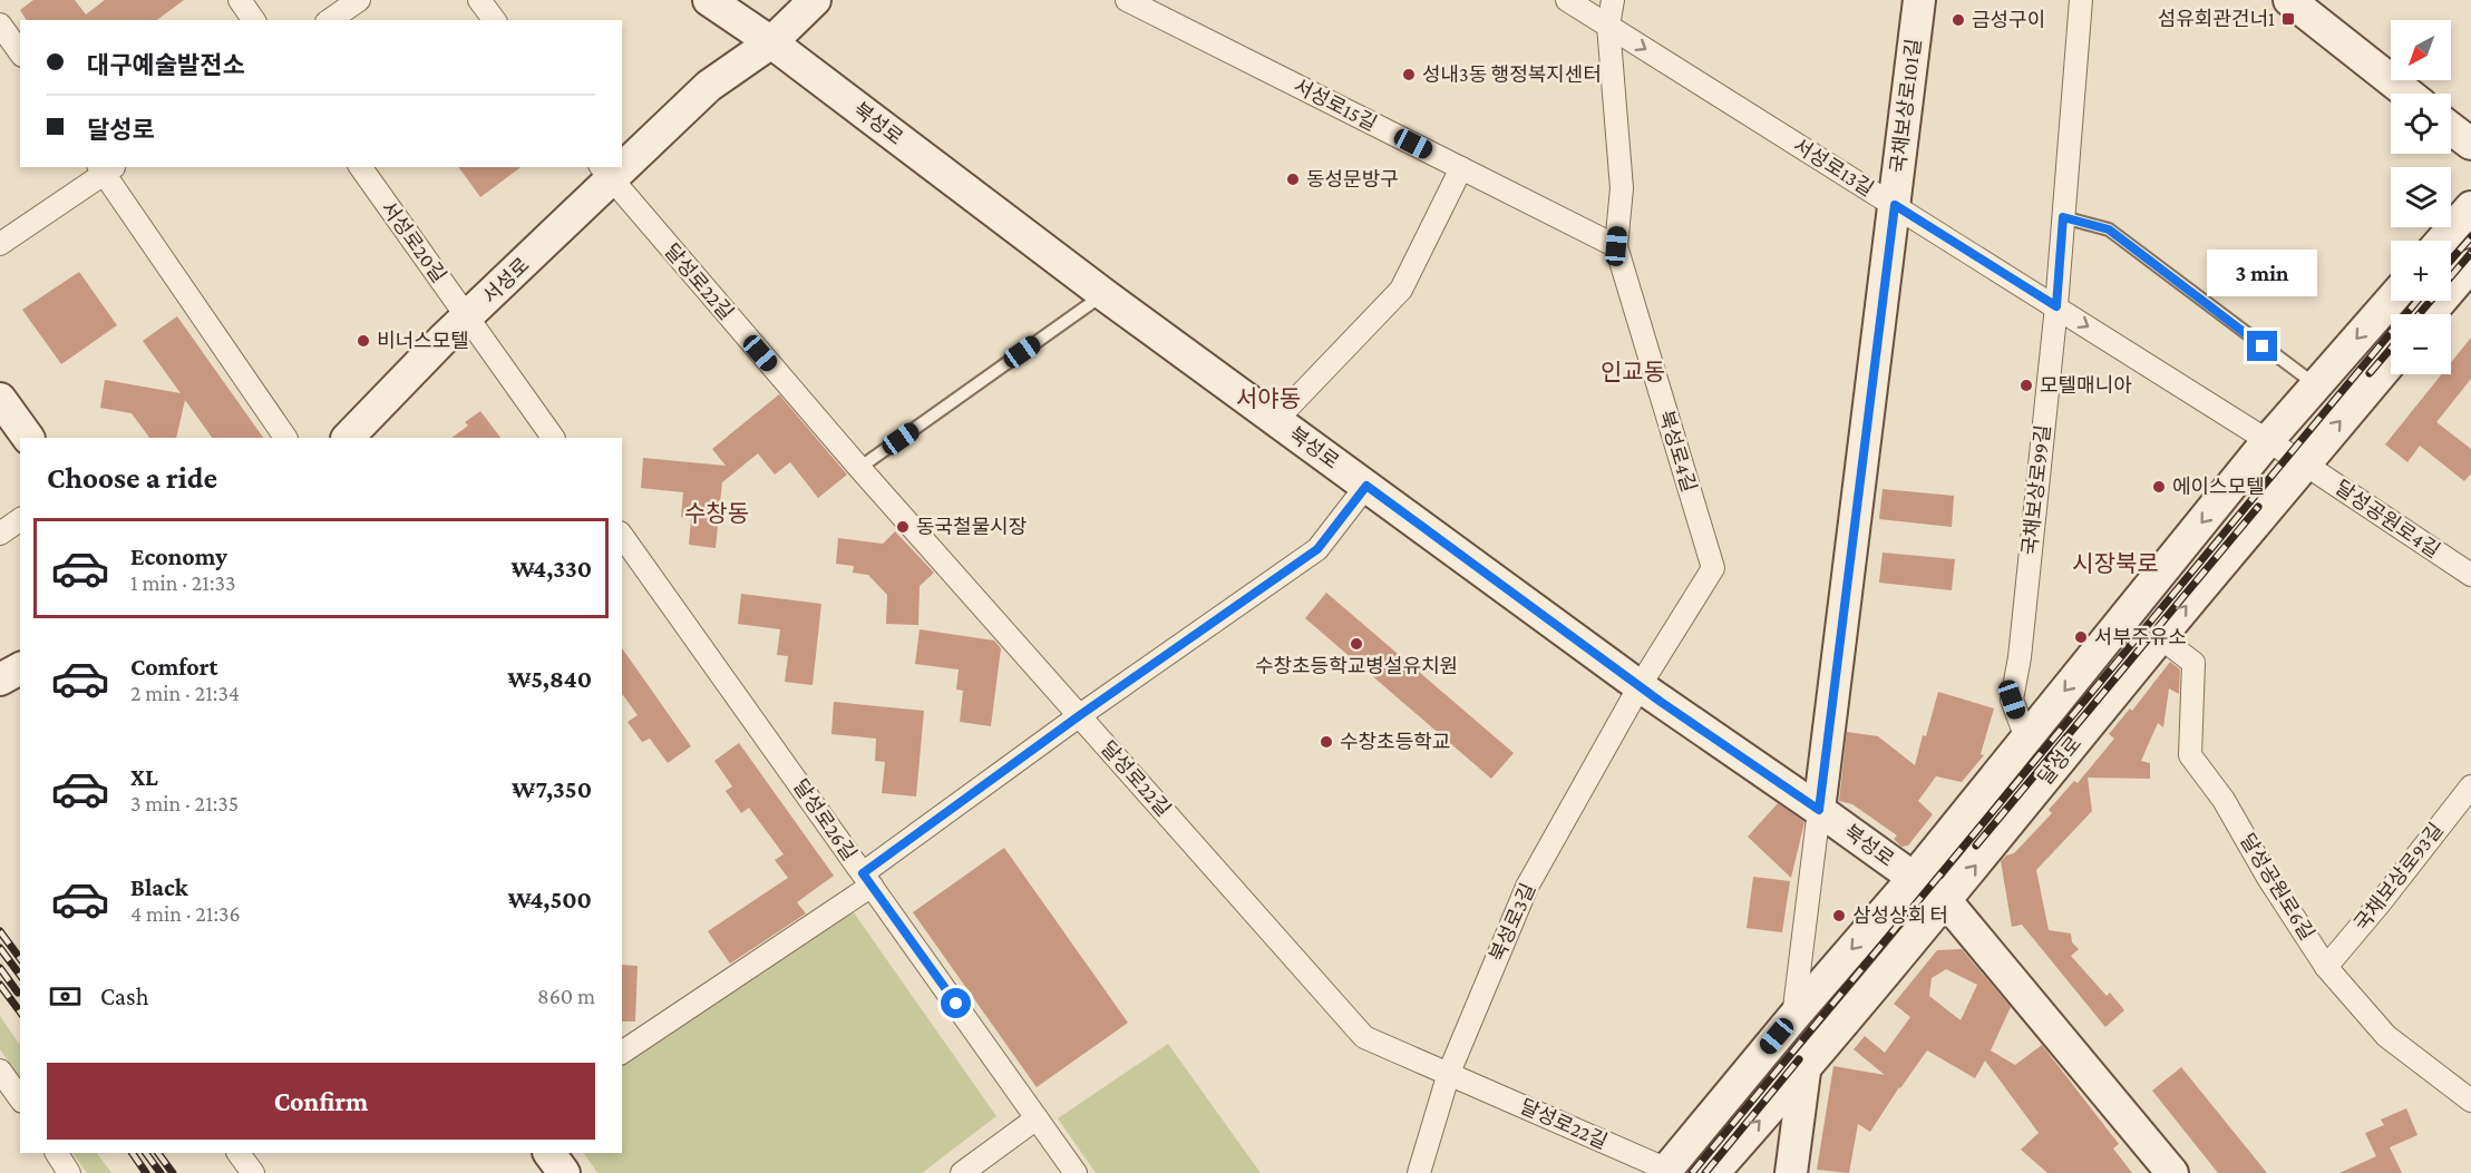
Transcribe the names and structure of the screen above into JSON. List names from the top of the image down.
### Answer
{
  "streets": {
    "street": [
      "서성로15길",
      "국채보상로101길",
      "북성로",
      "서성로13길",
      "서성로20길",
      "서성로",
      "달성로22길",
      "북성로4길",
      "국채보상로99길",
      "달성공원로4길",
      "달성로",
      "달성로26길",
      "국채보상로93길",
      "달성공원로6길",
      "북성로3길"
    ]
  },
  "crossings": [
    ["서성로15길", "북성로"],
    ["서성로15길", "북성로4길"],
    ["국채보상로101길", "북성로"],
    ["국채보상로101길", "서성로13길"],
    ["북성로", "서성로"],
    ["북성로", "북성로4길"],
    ["북성로", "달성로"],
    ["북성로", "북성로3길"],
    ["서성로13길", "북성로4길"],
    ["서성로13길", "국채보상로99길"],
    ["서성로13길", "달성공원로4길"],
    ["서성로13길", "달성로"],
    ["서성로20길", "서성로"],
    ["서성로", "달성로22길"],
    ["달성로22길", "북성로3길"],
    ["북성로4길", "북성로3길"],
    ["달성공원로4길", "달성로"],
    ["달성로", "달성공원로6길"],
    ["국채보상로93길", "달성공원로6길"]
  ],
  "one_way": ["서성로13길"],
  "districts": [
    "인교동",
    "서야동",
    "수창동",
    "시장북로"
  ],
  "places": {
    "transit": ["섬유회관건너1"],
    "other": [
      "금성구이",
      "성내3동 행정복지센터",
      "동성문방구",
      "비너스모텔",
      "모텔매니아",
      "에이스모텔",
      "동국철물시장",
      "서부주유소",
      "수창초등학교병설유치원",
      "수창초등학교",
      "삼성상회 터"
    ]
  },
  "north": "bottom left",
  "page": {
    "map_buttons": ["+", "−"],
    "banner": ["대구예술발전소", "달성로"],
    "bubble": "3 min",
    "heading": "Choose a ride",
    "list": [
      {
        "name": "Economy",
        "note": "1 min · 21:33",
        "value": "₩4,330"
      },
      {
        "name": "Comfort",
        "note": "2 min · 21:34",
        "value": "₩5,840"
      },
      {
        "name": "XL",
        "note": "3 min · 21:35",
        "value": "₩7,350"
      },
      {
        "name": "Black",
        "note": "4 min · 21:36",
        "value": "₩4,500"
      }
    ],
    "pay": ["Cash", "860 m"],
    "buttons": "Confirm"
  }
}
